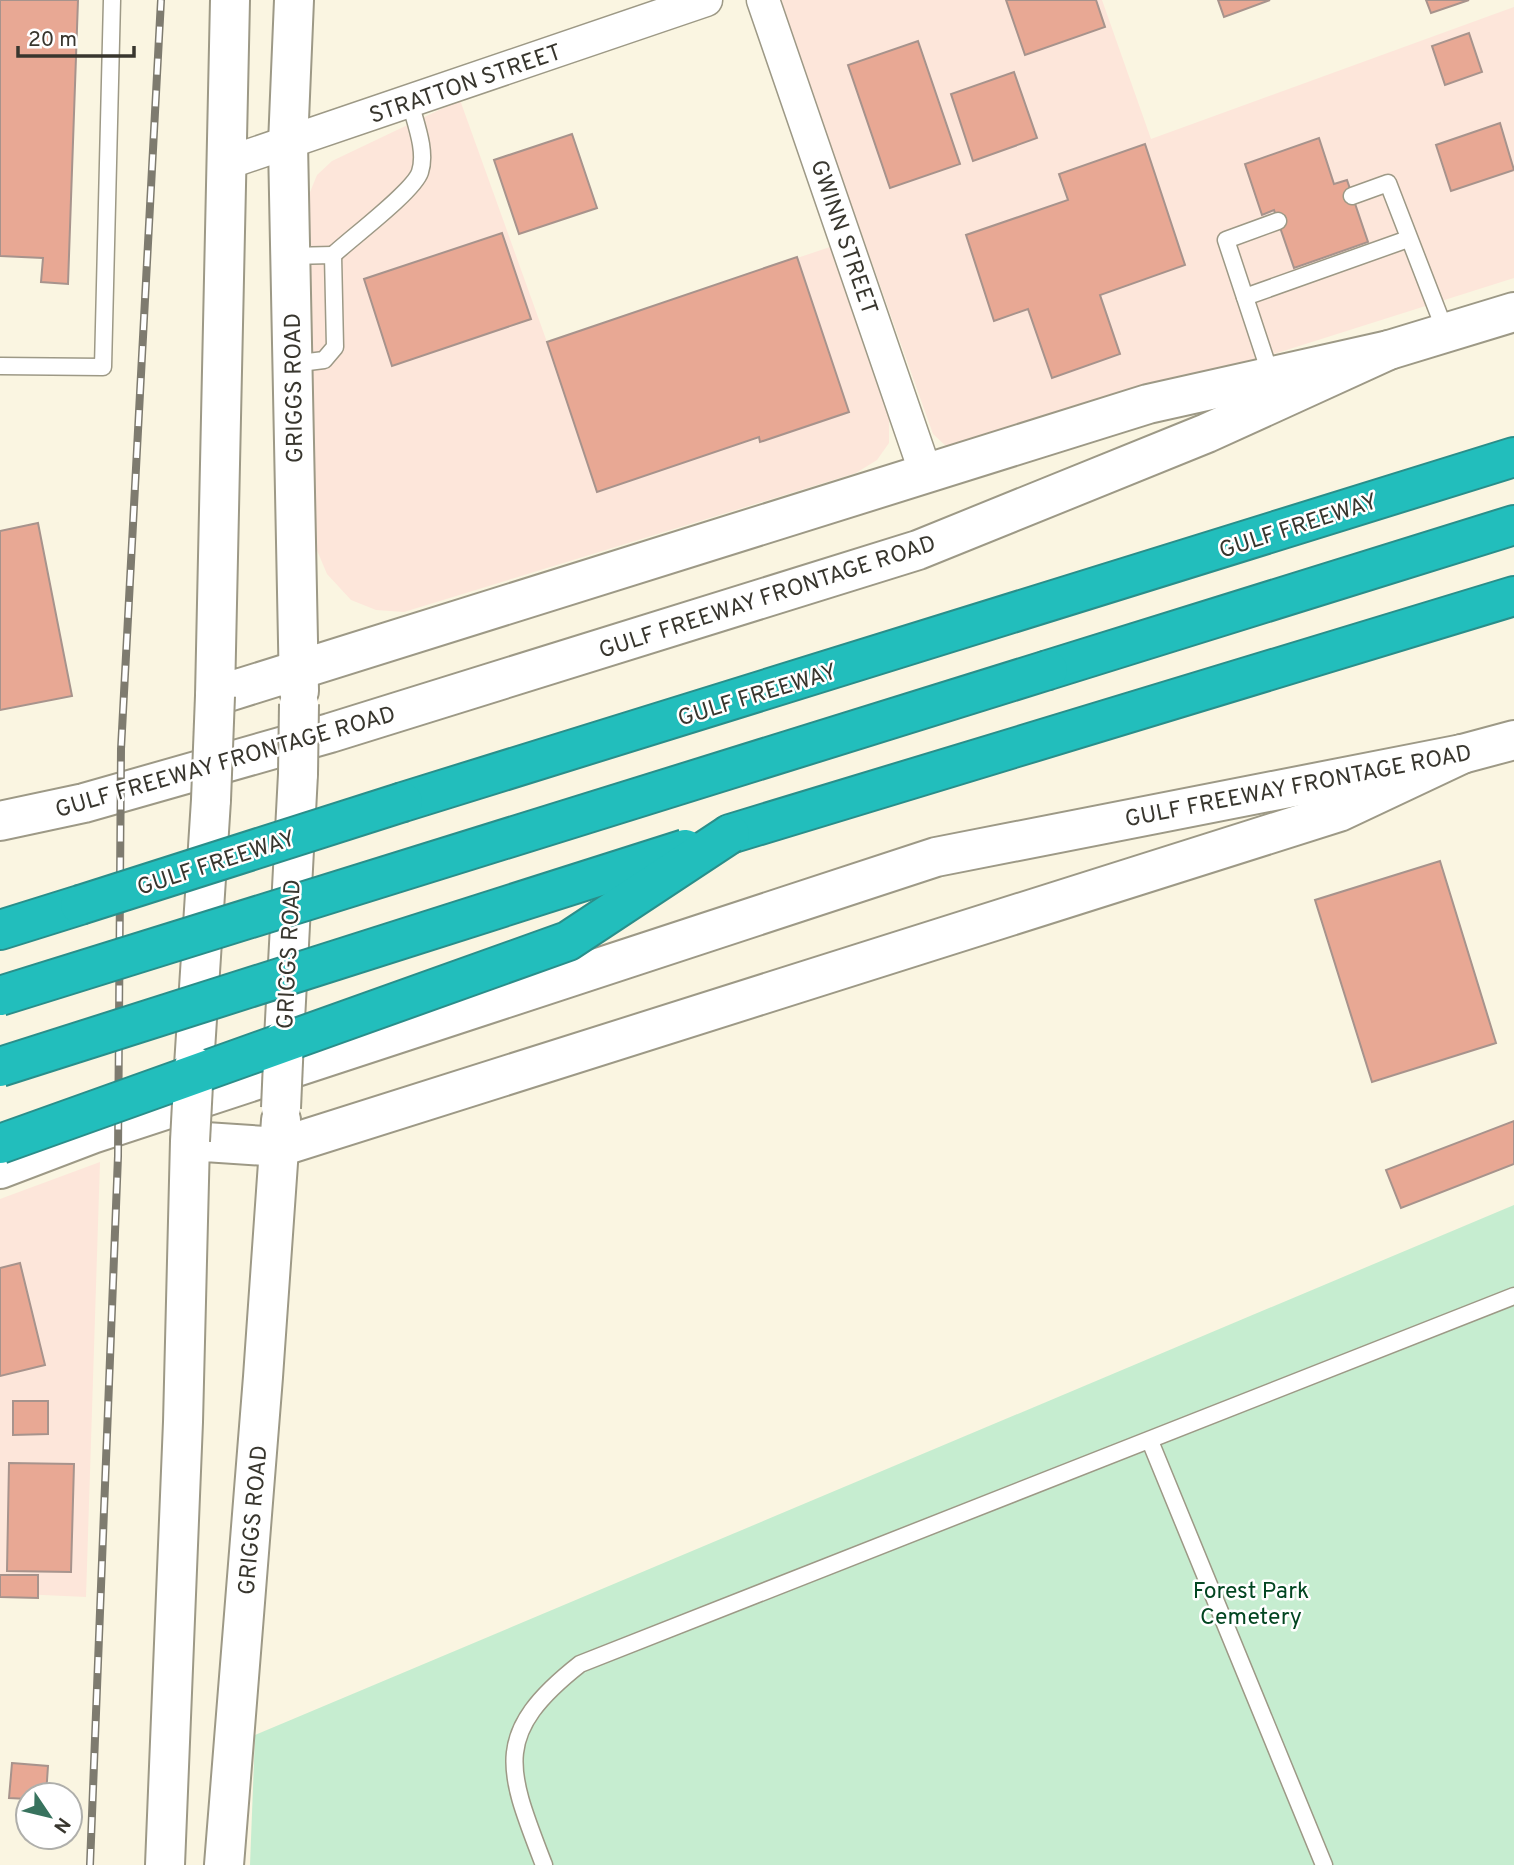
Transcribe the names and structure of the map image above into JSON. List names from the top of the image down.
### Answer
{
  "streets": {
    "highway": ["GULF FREEWAY"],
    "main road": ["GRIGGS ROAD", "GULF FREEWAY FRONTAGE ROAD"],
    "street": ["STRATTON STREET", "GWINN STREET"]
  },
  "crossings": [
    ["STRATTON STREET", "GRIGGS ROAD"]
  ],
  "parks": ["Forest Park Cemetery"],
  "scale_bar": "20 m",
  "north": "bottom right"
}
